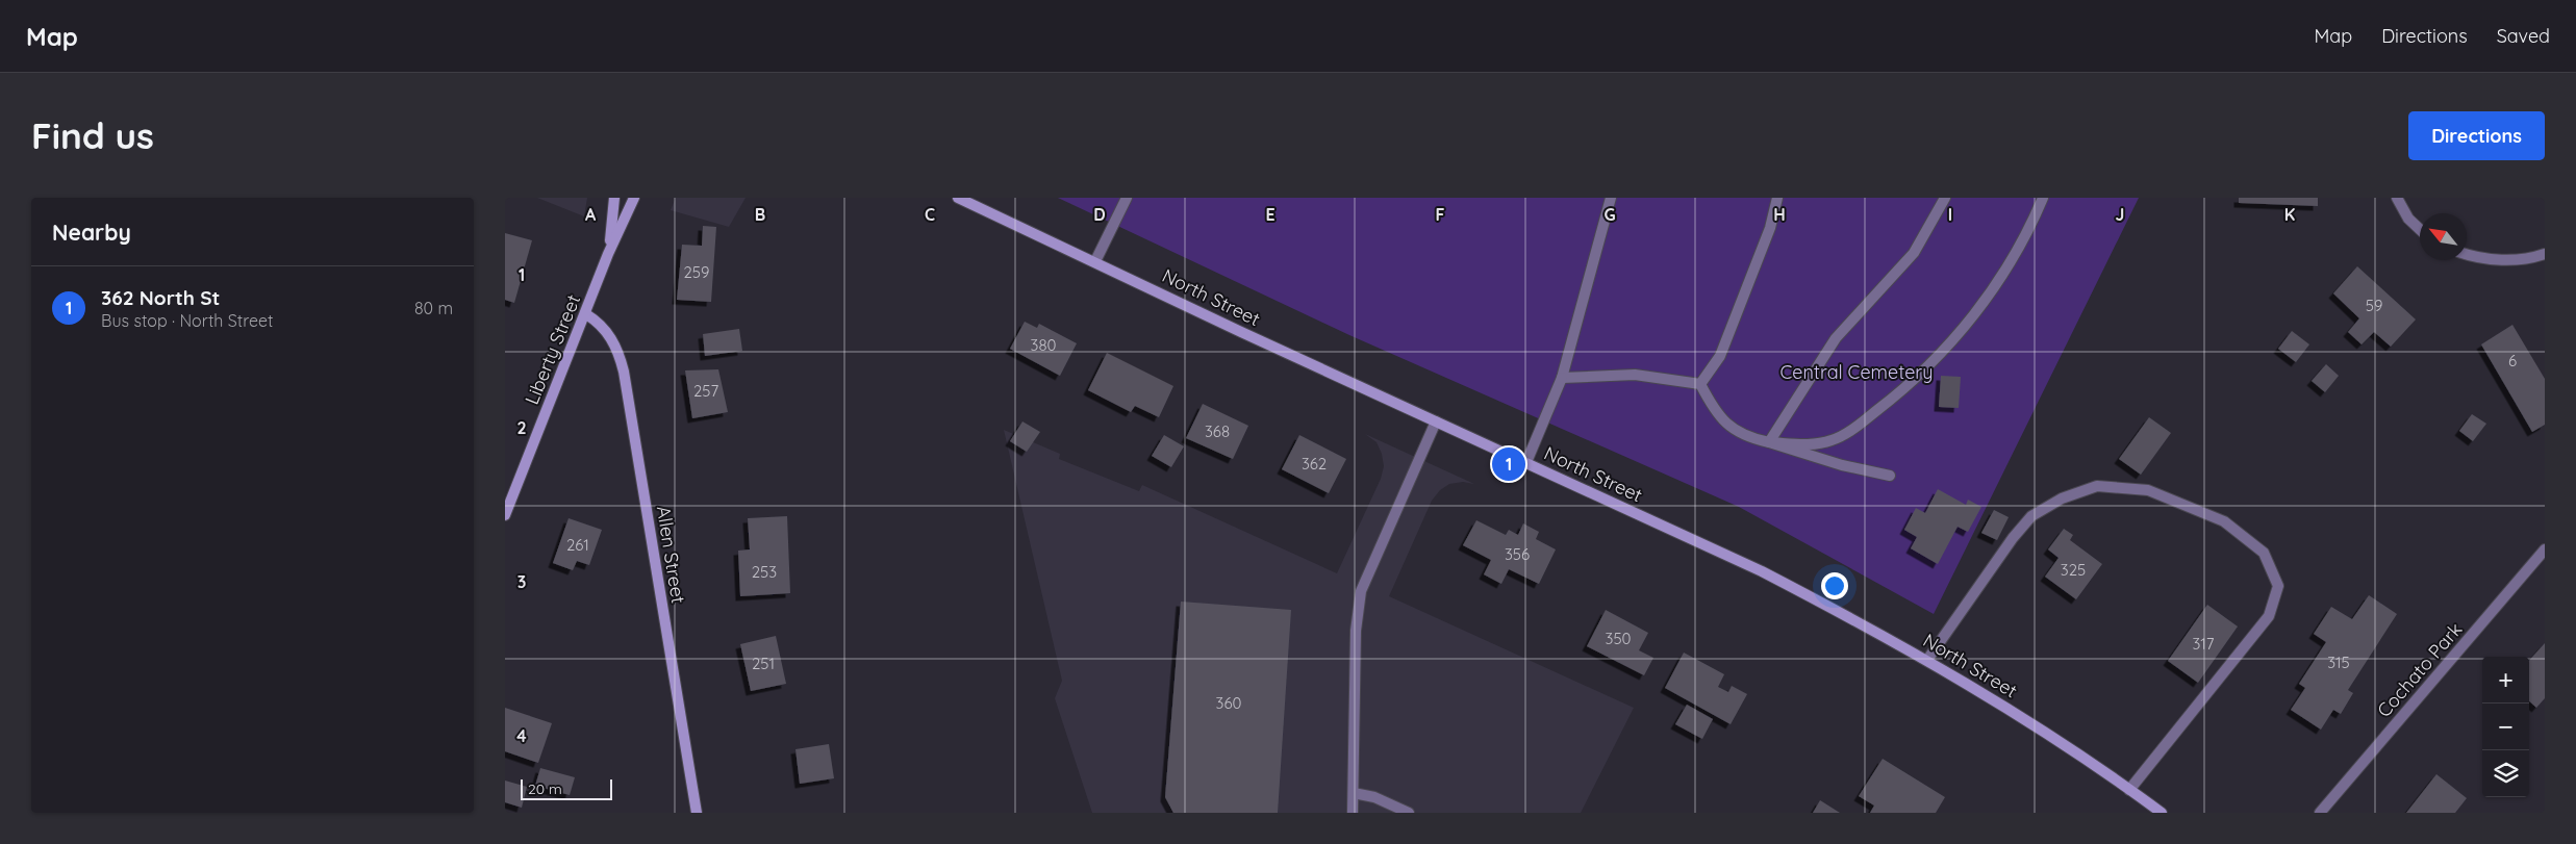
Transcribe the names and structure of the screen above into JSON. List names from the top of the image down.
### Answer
{
  "streets": {
    "main road": ["North Street", "Liberty Street", "Allen Street"],
    "street": ["Cochato Park"]
  },
  "crossings": [
    ["Liberty Street", "Allen Street"]
  ],
  "parks": ["Central Cemetery"],
  "house_numbers": [
    "259",
    "59",
    "380",
    "6",
    "257",
    "368",
    "362",
    "261",
    "356",
    "325",
    "253",
    "350",
    "317",
    "315",
    "251",
    "360"
  ],
  "scale_bar": "20 m",
  "north": "top left",
  "page": {
    "header": "Map",
    "nav": ["Map", "Directions", "Saved"],
    "buttons": "Directions",
    "title": "Find us",
    "heading": "Nearby",
    "list": [
      {
        "mark": "1",
        "name": "362 North St",
        "note": "Bus stop · North Street",
        "value": "80 m"
      }
    ],
    "pins": "1",
    "map_buttons": ["+", "−"],
    "scale": "20 m"
  },
  "grid": {
    "columns": [
      "A",
      "B",
      "C",
      "D",
      "E",
      "F",
      "G",
      "H",
      "I",
      "J",
      "K"
    ],
    "rows": [
      "1",
      "2",
      "3",
      "4"
    ]
  }
}
